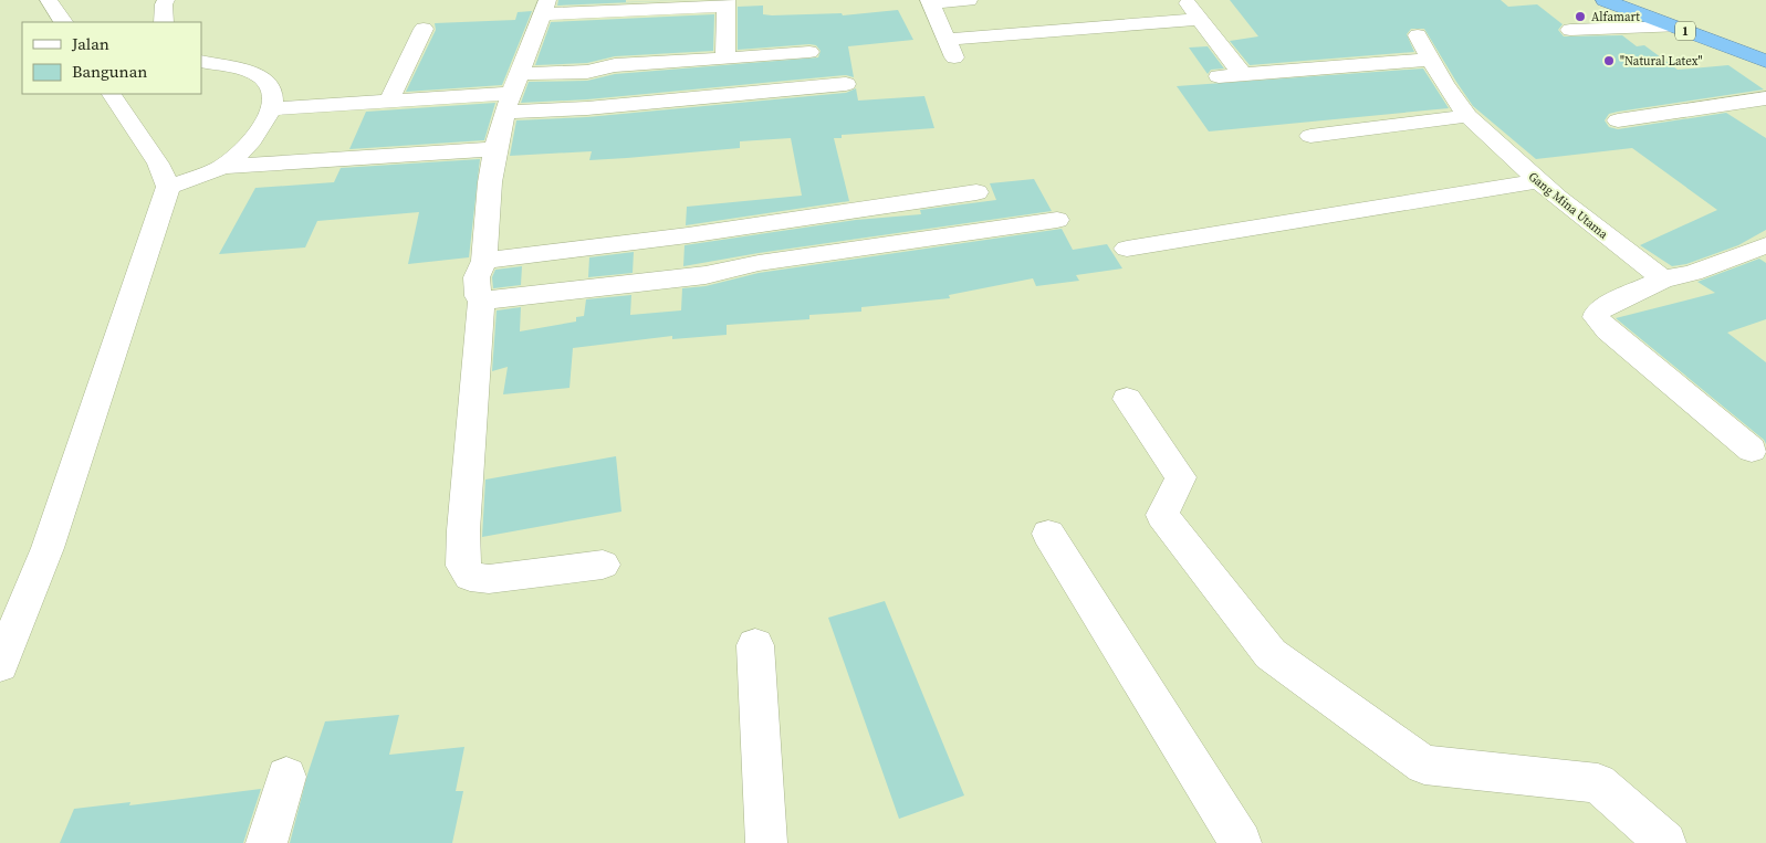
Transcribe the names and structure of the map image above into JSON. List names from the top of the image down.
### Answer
{
  "streets": {
    "highway": ["1"],
    "street": ["Gang Mina Utama"]
  },
  "places": ["Alfamart", "\"Natural Latex\""],
  "legend": ["Jalan", "Bangunan"]
}
